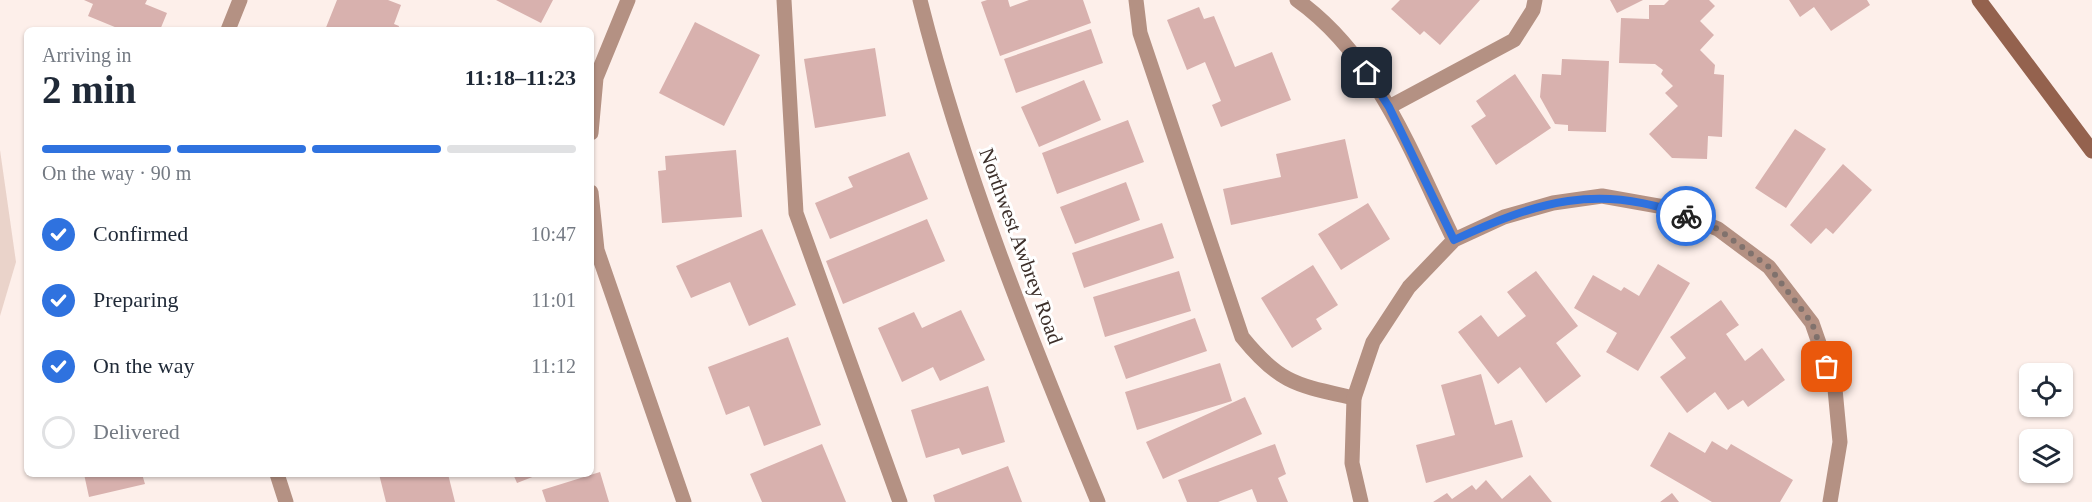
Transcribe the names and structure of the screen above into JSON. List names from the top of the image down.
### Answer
{
  "streets": {
    "street": ["Northwest Awbrey Road"]
  },
  "page": {
    "heading": ["2 min", "Arriving in", "11:18–11:23"],
    "bar": "On the way · 90 m",
    "list": [
      ["Confirmed", "10:47"],
      ["Preparing", "11:01"],
      ["On the way", "11:12"],
      "Delivered"
    ]
  }
}
